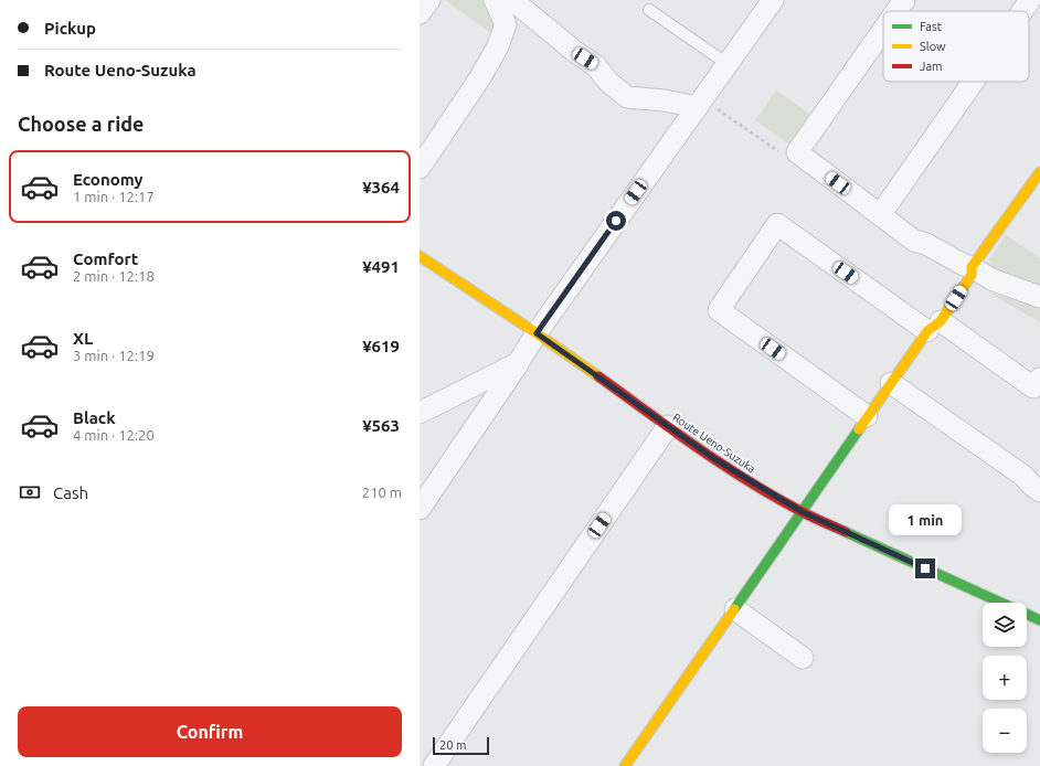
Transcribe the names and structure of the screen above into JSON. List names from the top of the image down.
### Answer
{
  "streets": {
    "street": ["Route Ueno-Suzuka"]
  },
  "legend": ["Fast", "Slow", "Jam"],
  "scale_bar": "20 m",
  "page": {
    "banner": ["Pickup", "Route Ueno-Suzuka"],
    "heading": "Choose a ride",
    "list": [
      {
        "name": "Economy",
        "note": "1 min · 12:17",
        "value": "¥364"
      },
      {
        "name": "Comfort",
        "note": "2 min · 12:18",
        "value": "¥491"
      },
      {
        "name": "XL",
        "note": "3 min · 12:19",
        "value": "¥619"
      },
      {
        "name": "Black",
        "note": "4 min · 12:20",
        "value": "¥563"
      }
    ],
    "pay": ["Cash", "210 m"],
    "bubble": "1 min",
    "map_buttons": ["+", "−"],
    "buttons": "Confirm",
    "scale": "20 m"
  }
}
